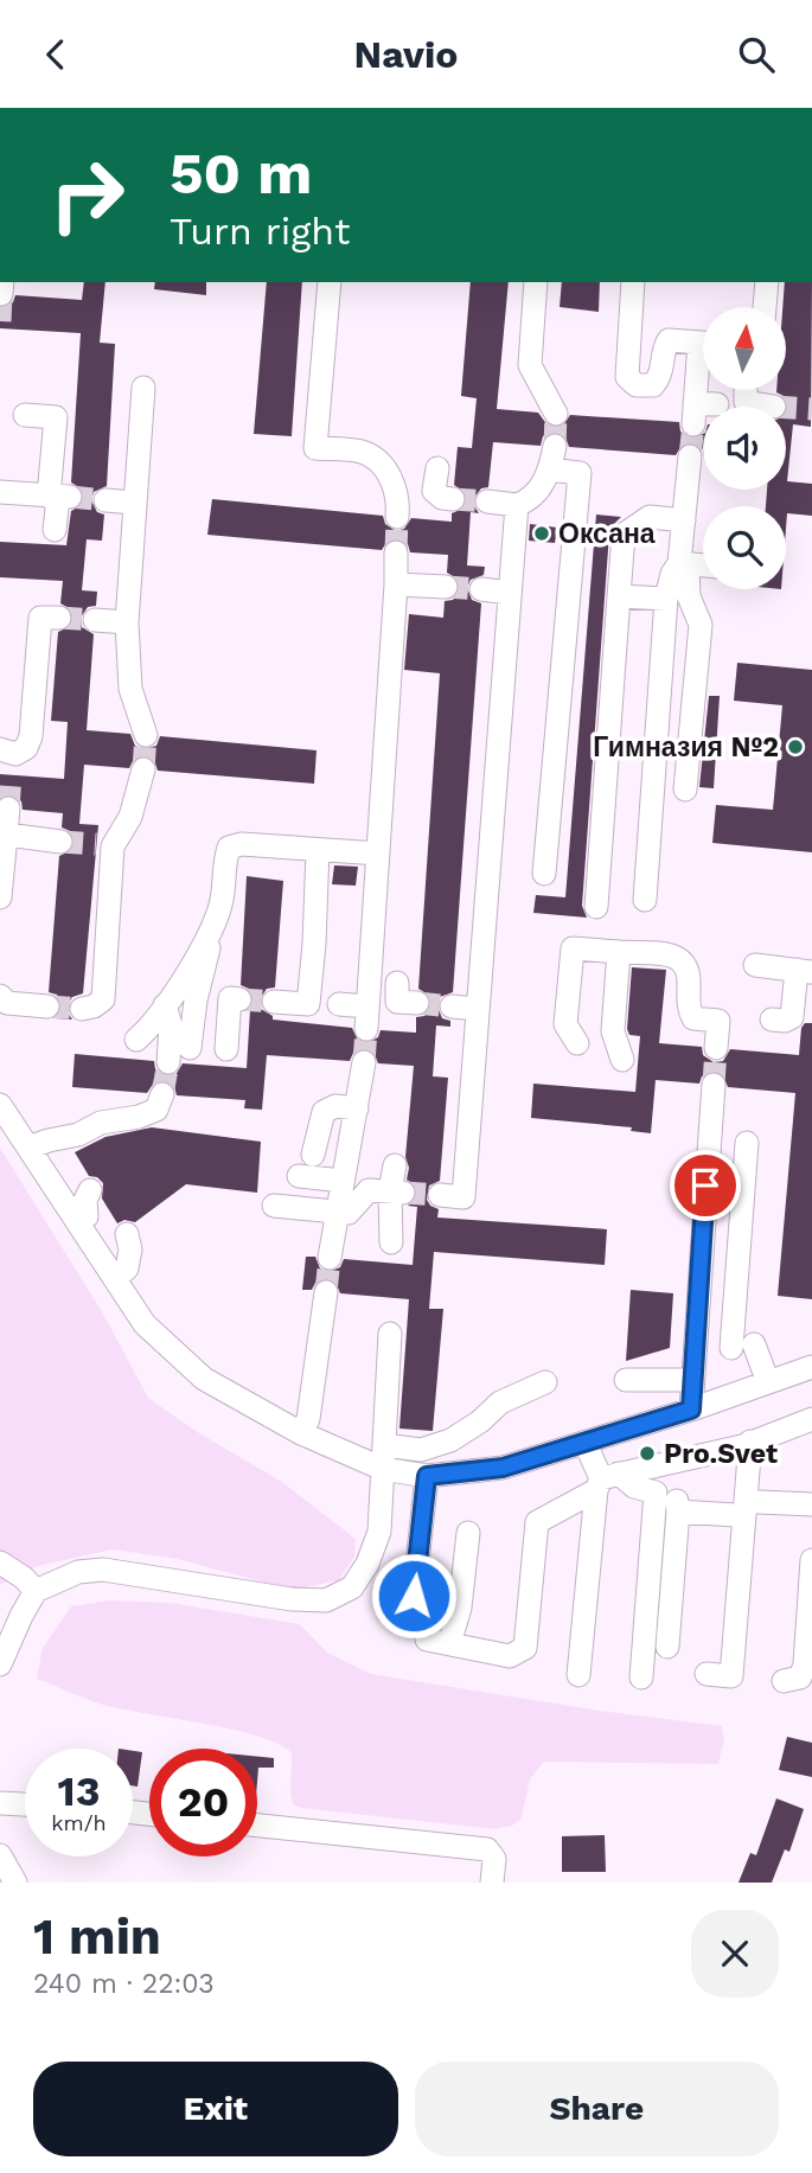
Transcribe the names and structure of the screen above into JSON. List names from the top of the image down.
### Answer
{
  "places": ["Оксана", "Гимназия №2", "Pro.Svet"],
  "north": "top",
  "page": {
    "header": "Navio",
    "turn": ["50 m", "Turn right"],
    "speed": "13 km/h",
    "limit": "20",
    "heading": ["1 min", "240 m · 22:03"],
    "buttons": ["Exit", "Share"]
  }
}
